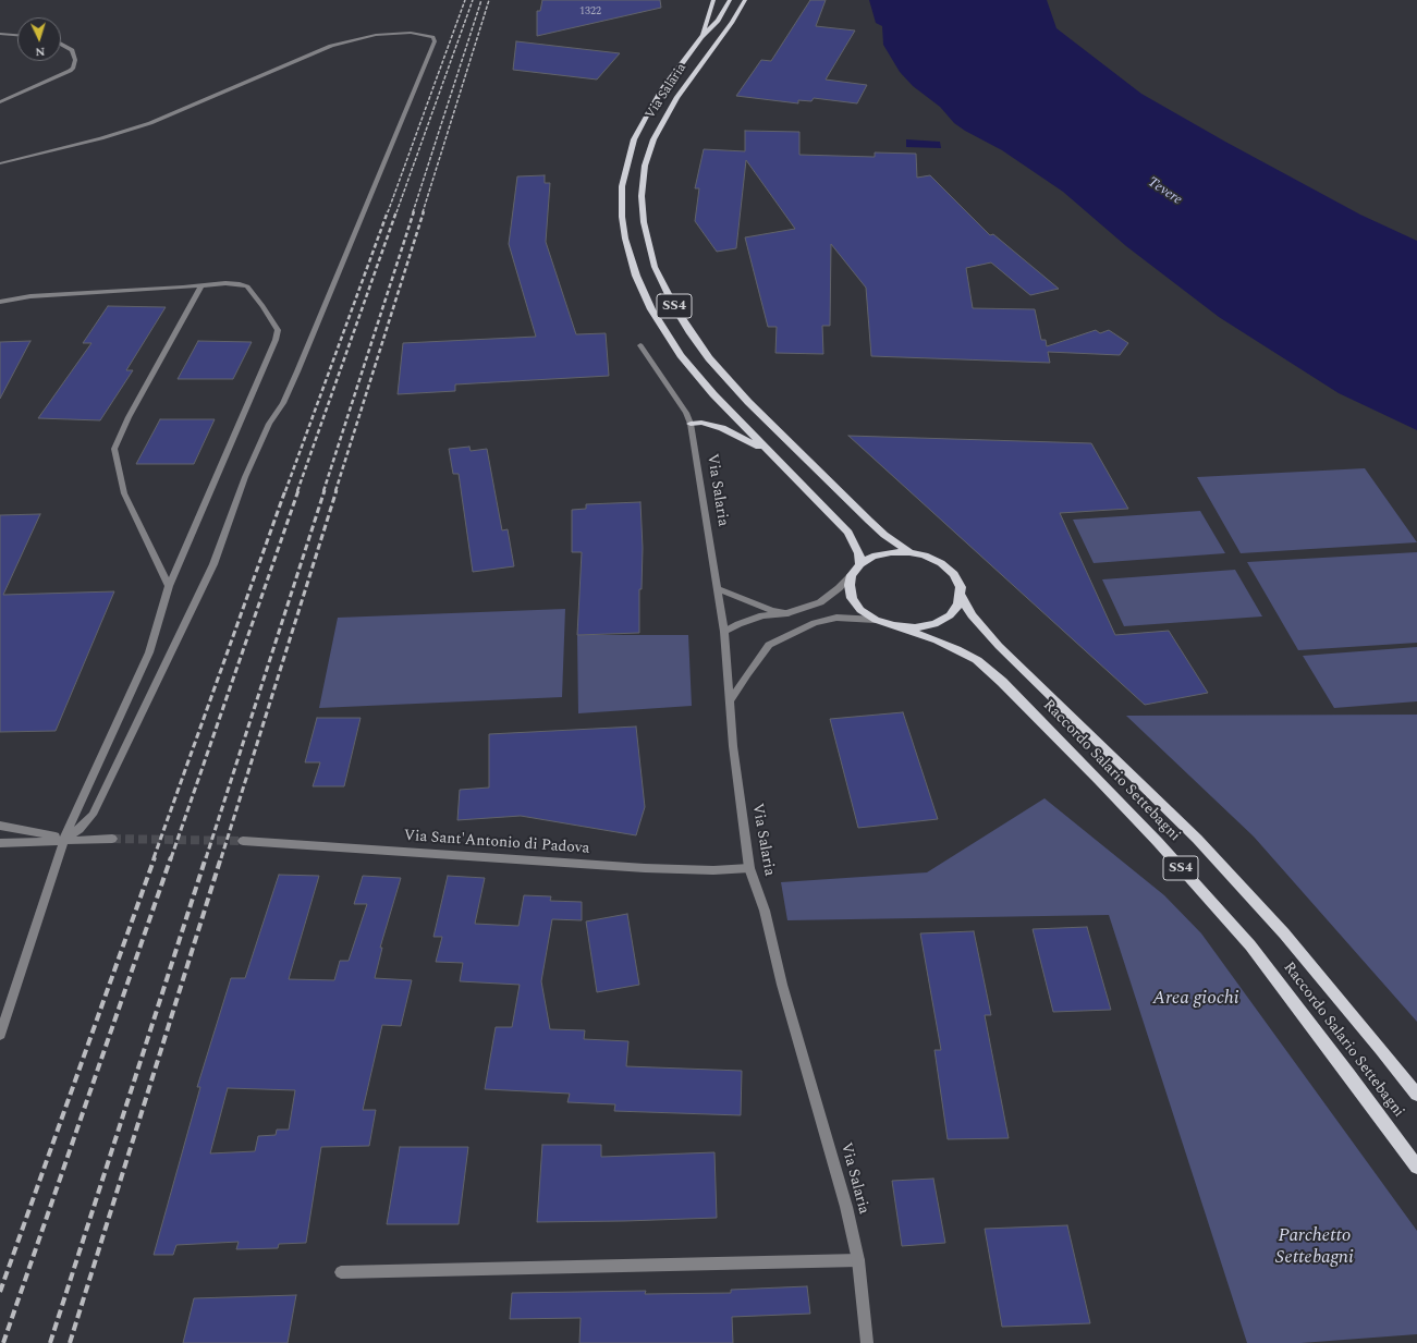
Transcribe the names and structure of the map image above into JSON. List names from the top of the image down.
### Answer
{
  "streets": {
    "main road": ["Via Salaria", "SS4", "Raccordo Salario Settebagni"],
    "street": ["Via Sant'Antonio di Padova"]
  },
  "crossings": [
    ["Via Salaria", "Raccordo Salario Settebagni"],
    ["Via Salaria", "Via Sant'Antonio di Padova"]
  ],
  "water": ["Tevere"],
  "parks": ["Area giochi", "Parchetto Settebagni"],
  "house_numbers": ["1322"],
  "north": "bottom"
}
